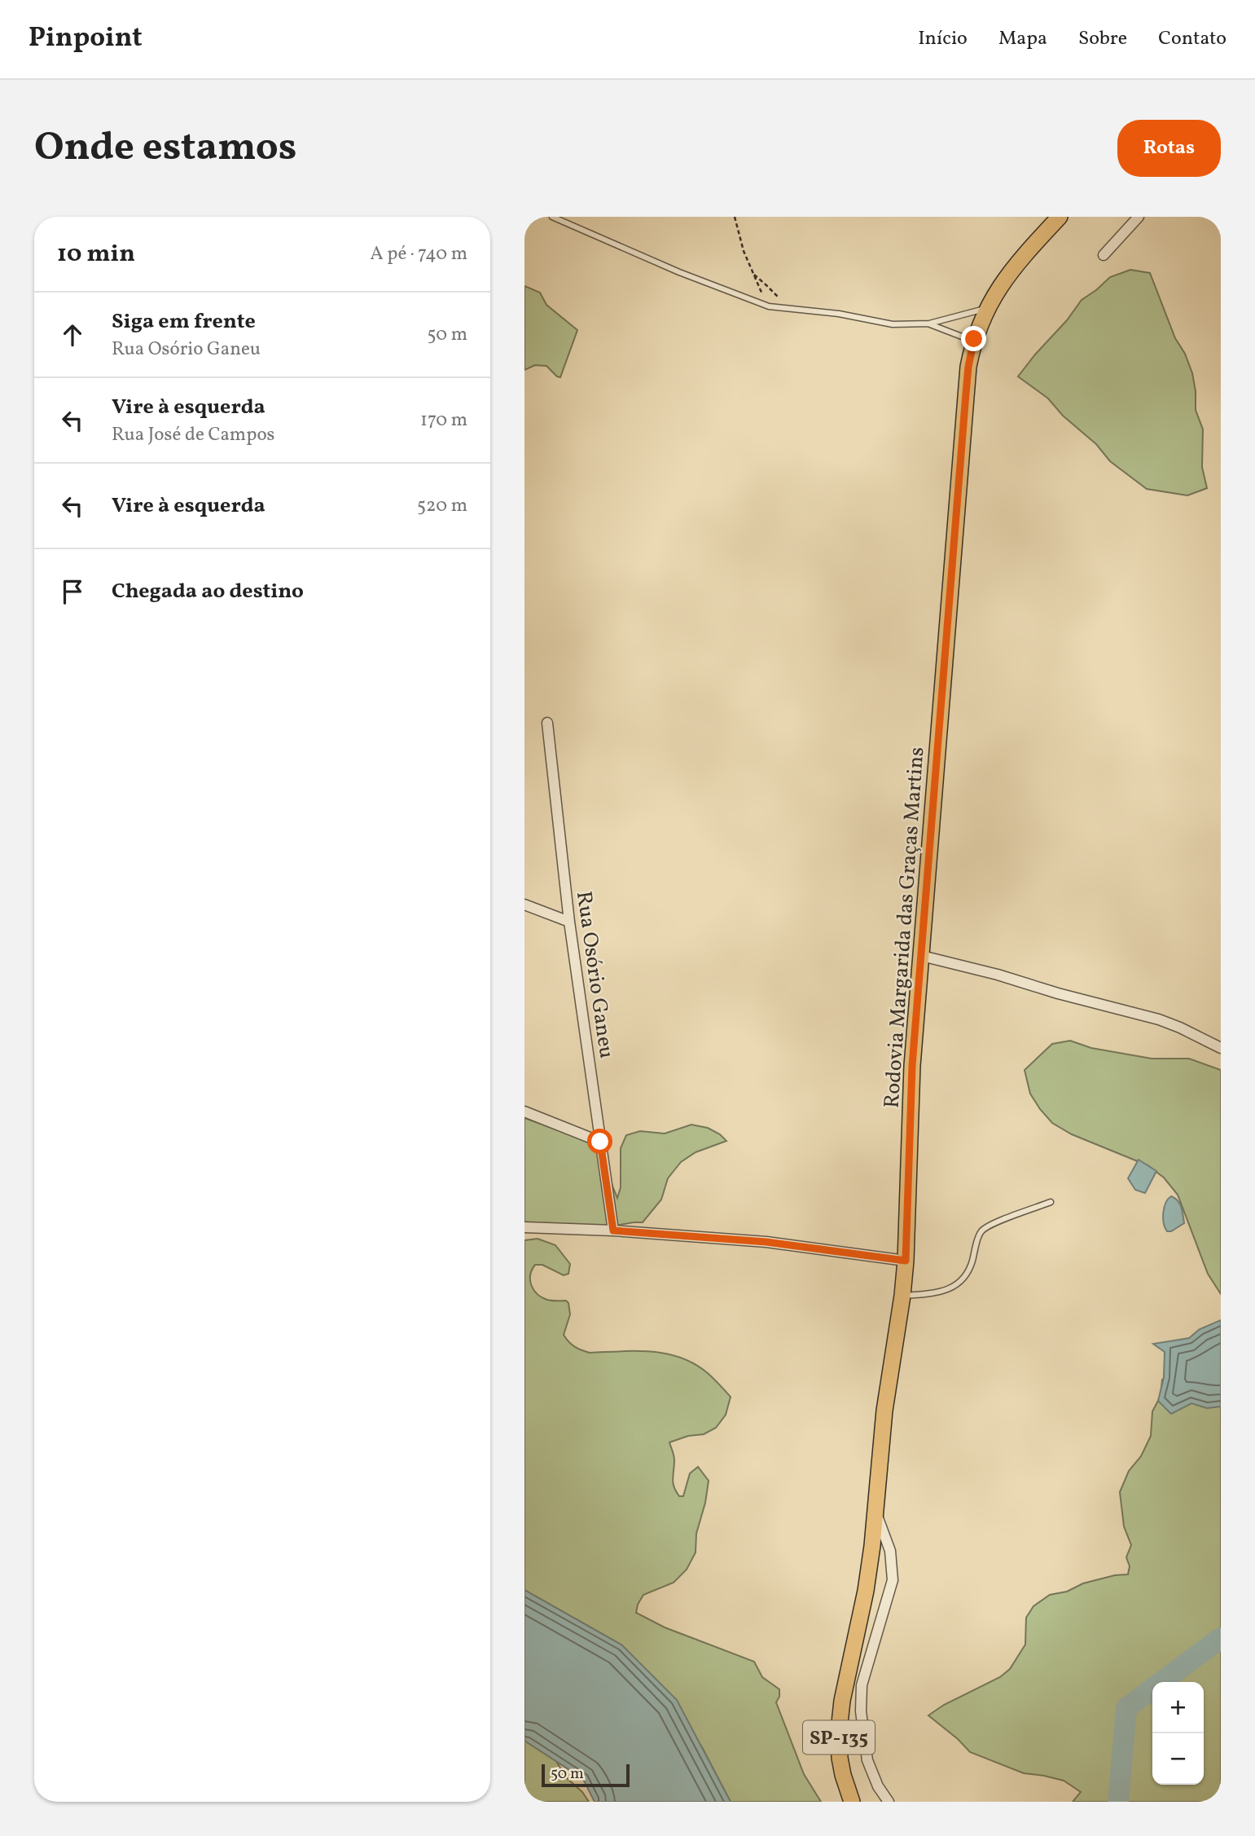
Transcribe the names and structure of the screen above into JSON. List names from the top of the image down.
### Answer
{
  "streets": {
    "main road": ["Rodovia Margarida das Graças Martins", "SP-135"],
    "street": ["Rua Osório Ganeu"]
  },
  "scale_bar": "50 m",
  "page": {
    "header": "Pinpoint",
    "nav": [
      "Início",
      "Mapa",
      "Sobre",
      "Contato"
    ],
    "buttons": "Rotas",
    "title": "Onde estamos",
    "heading": ["10 min", "A pé · 740 m"],
    "list": [
      ["Siga em frente", "Rua Osório Ganeu", "50 m"],
      ["Vire à esquerda", "Rua José de Campos", "170 m"],
      ["Vire à esquerda", "520 m"],
      "Chegada ao destino"
    ],
    "map_buttons": ["+", "−"],
    "scale": "50 m"
  }
}
